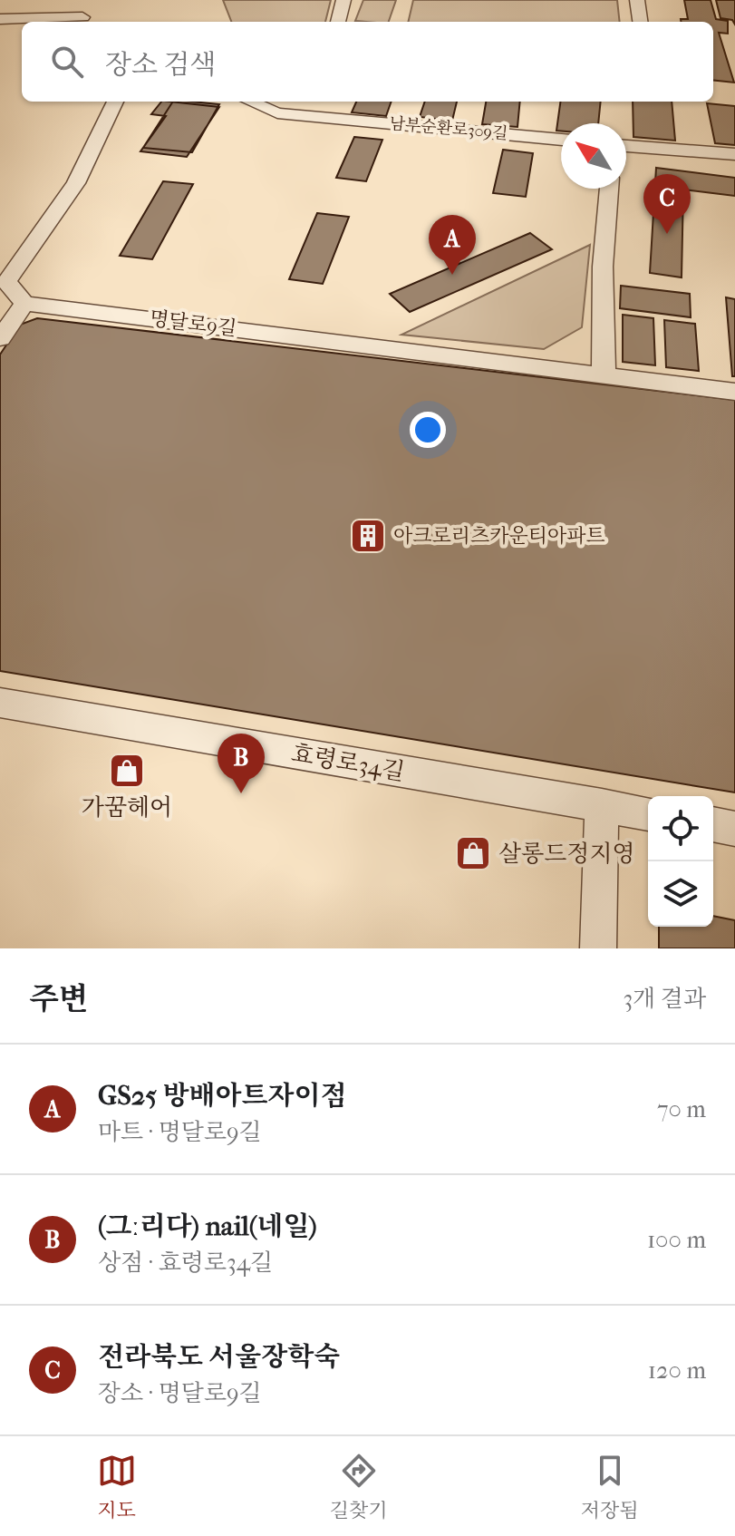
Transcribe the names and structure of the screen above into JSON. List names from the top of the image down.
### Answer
{
  "streets": {
    "street": ["남부순환로309길", "명달로9길", "효령로34길"]
  },
  "places": {
    "building": ["아크로리츠카운티아파트"],
    "shop": ["가꿈헤어", "살롱드정지영"]
  },
  "north": "top left",
  "page": {
    "search": "장소 검색",
    "pins": ["C", "A", "B"],
    "heading": ["주변", "3개 결과"],
    "list": [
      {
        "mark": "A",
        "name": "GS25 방배아트자이점",
        "note": "마트 · 명달로9길",
        "value": "70 m"
      },
      {
        "mark": "B",
        "name": "(그ː리다) nail(네일)",
        "note": "상점 · 효령로34길",
        "value": "100 m"
      },
      {
        "mark": "C",
        "name": "전라북도 서울장학숙",
        "note": "장소 · 명달로9길",
        "value": "120 m"
      }
    ],
    "nav": ["지도", "길찾기", "저장됨"]
  }
}
